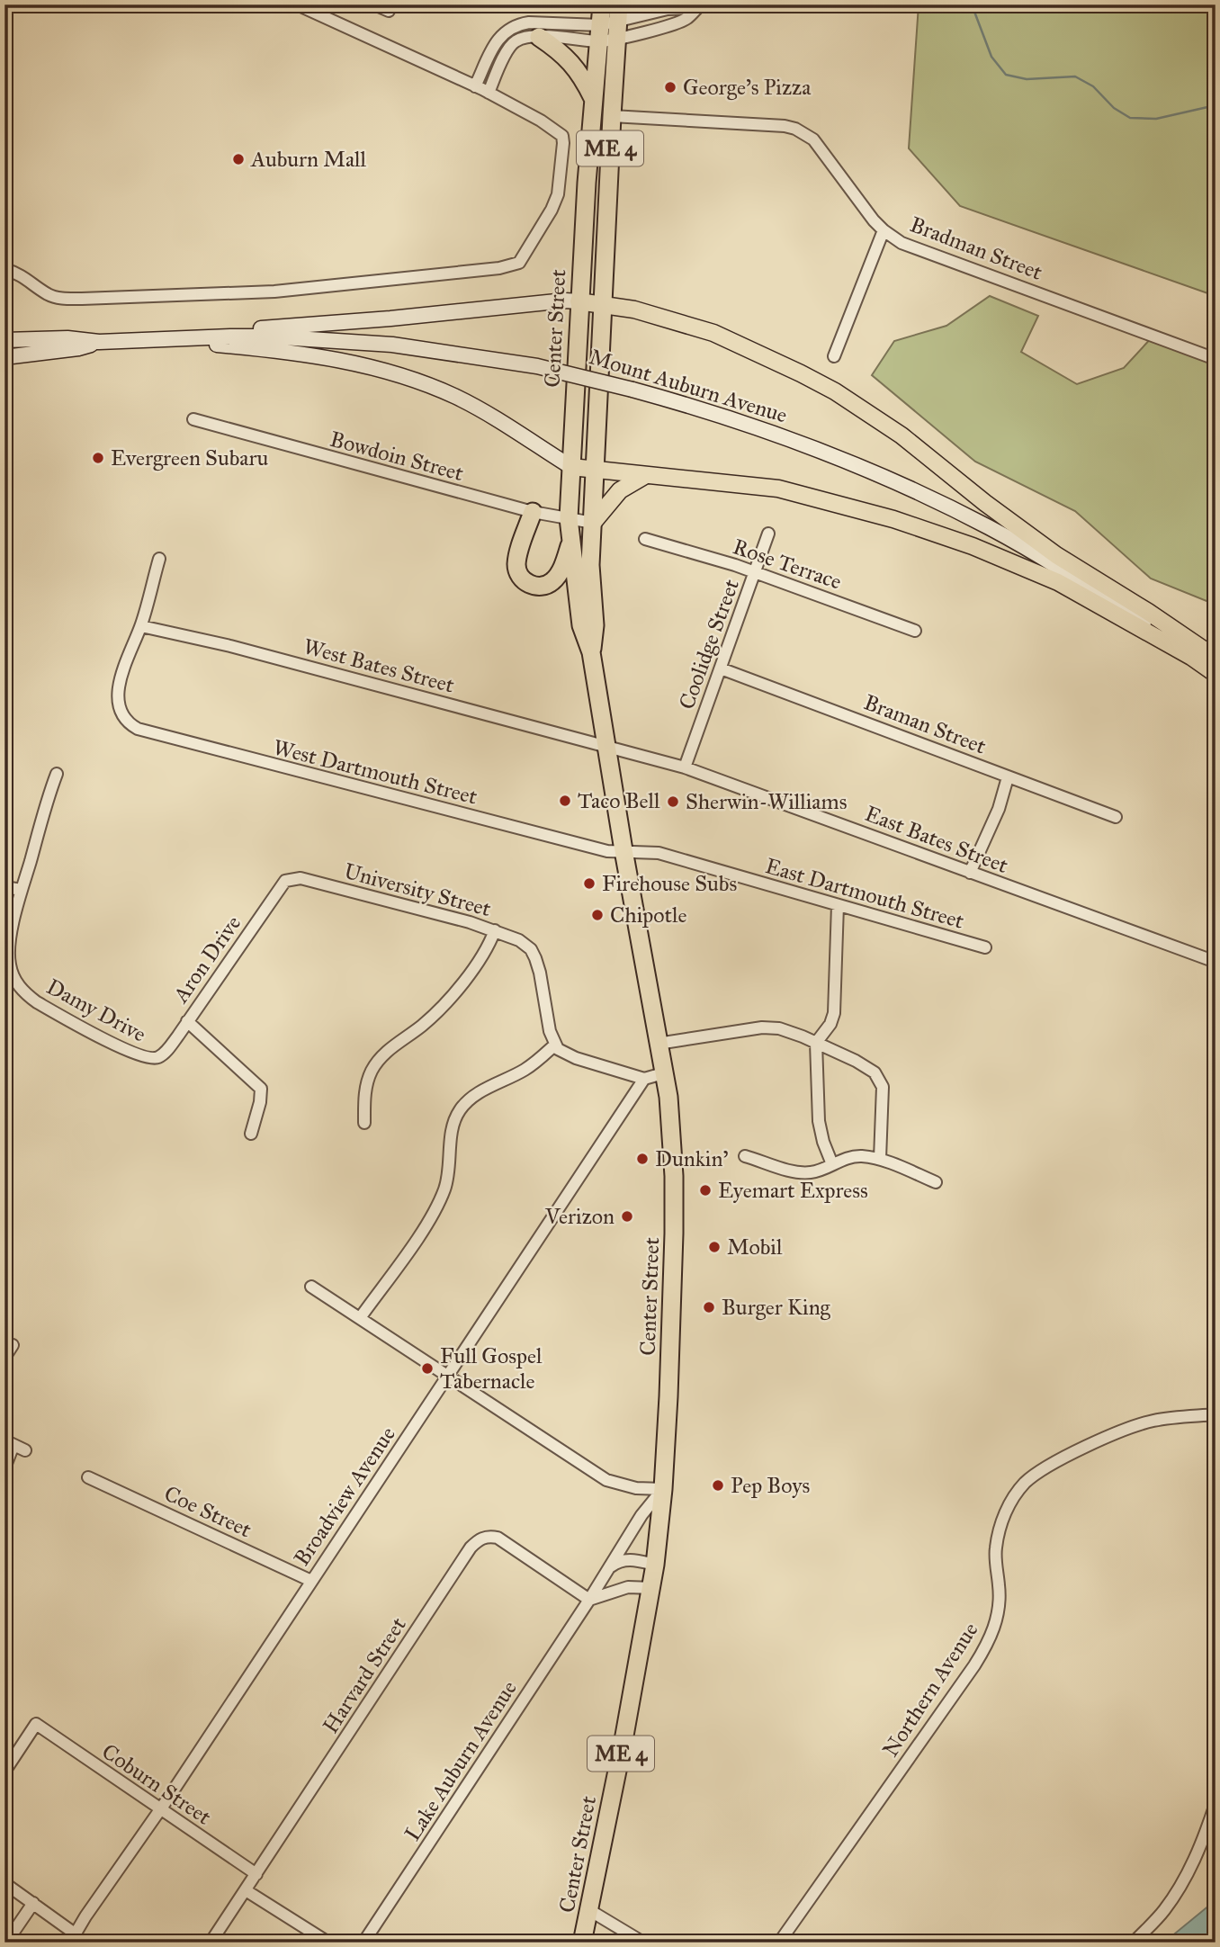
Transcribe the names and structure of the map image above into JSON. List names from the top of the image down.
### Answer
{
  "streets": {
    "highway": ["ME 4", "Center Street"],
    "main road": ["Mount Auburn Avenue"],
    "street": [
      "Bradman Street",
      "Bowdoin Street",
      "Rose Terrace",
      "Coolidge Street",
      "West Bates Street",
      "Braman Street",
      "West Dartmouth Street",
      "East Bates Street",
      "University Street",
      "East Dartmouth Street",
      "Aron Drive",
      "Damy Drive",
      "Broadview Avenue",
      "Coe Street",
      "Harvard Street",
      "Northern Avenue",
      "Lake Auburn Avenue",
      "Coburn Street"
    ]
  },
  "crossings": [
    ["Bradman Street", "Center Street"],
    ["Center Street", "Bowdoin Street"],
    ["Center Street", "West Bates Street"],
    ["Center Street", "West Dartmouth Street"],
    ["Center Street", "East Bates Street"],
    ["Center Street", "East Dartmouth Street"],
    ["Center Street", "Lake Auburn Avenue"],
    ["Rose Terrace", "Coolidge Street"],
    ["Coolidge Street", "Braman Street"],
    ["Coolidge Street", "East Bates Street"],
    ["West Bates Street", "West Dartmouth Street"],
    ["West Bates Street", "East Bates Street"],
    ["West Dartmouth Street", "East Dartmouth Street"],
    ["University Street", "Aron Drive"],
    ["Aron Drive", "Damy Drive"],
    ["Broadview Avenue", "Coe Street"],
    ["Broadview Avenue", "Coburn Street"],
    ["Harvard Street", "Lake Auburn Avenue"],
    ["Harvard Street", "Coburn Street"]
  ],
  "places": [
    "George's Pizza",
    "Auburn Mall",
    "Evergreen Subaru",
    "Taco Bell",
    "Sherwin-Williams",
    "Firehouse Subs",
    "Chipotle",
    "Dunkin'",
    "Eyemart Express",
    "Verizon",
    "Mobil",
    "Burger King",
    "Full Gospel Tabernacle",
    "Pep Boys"
  ]
}
